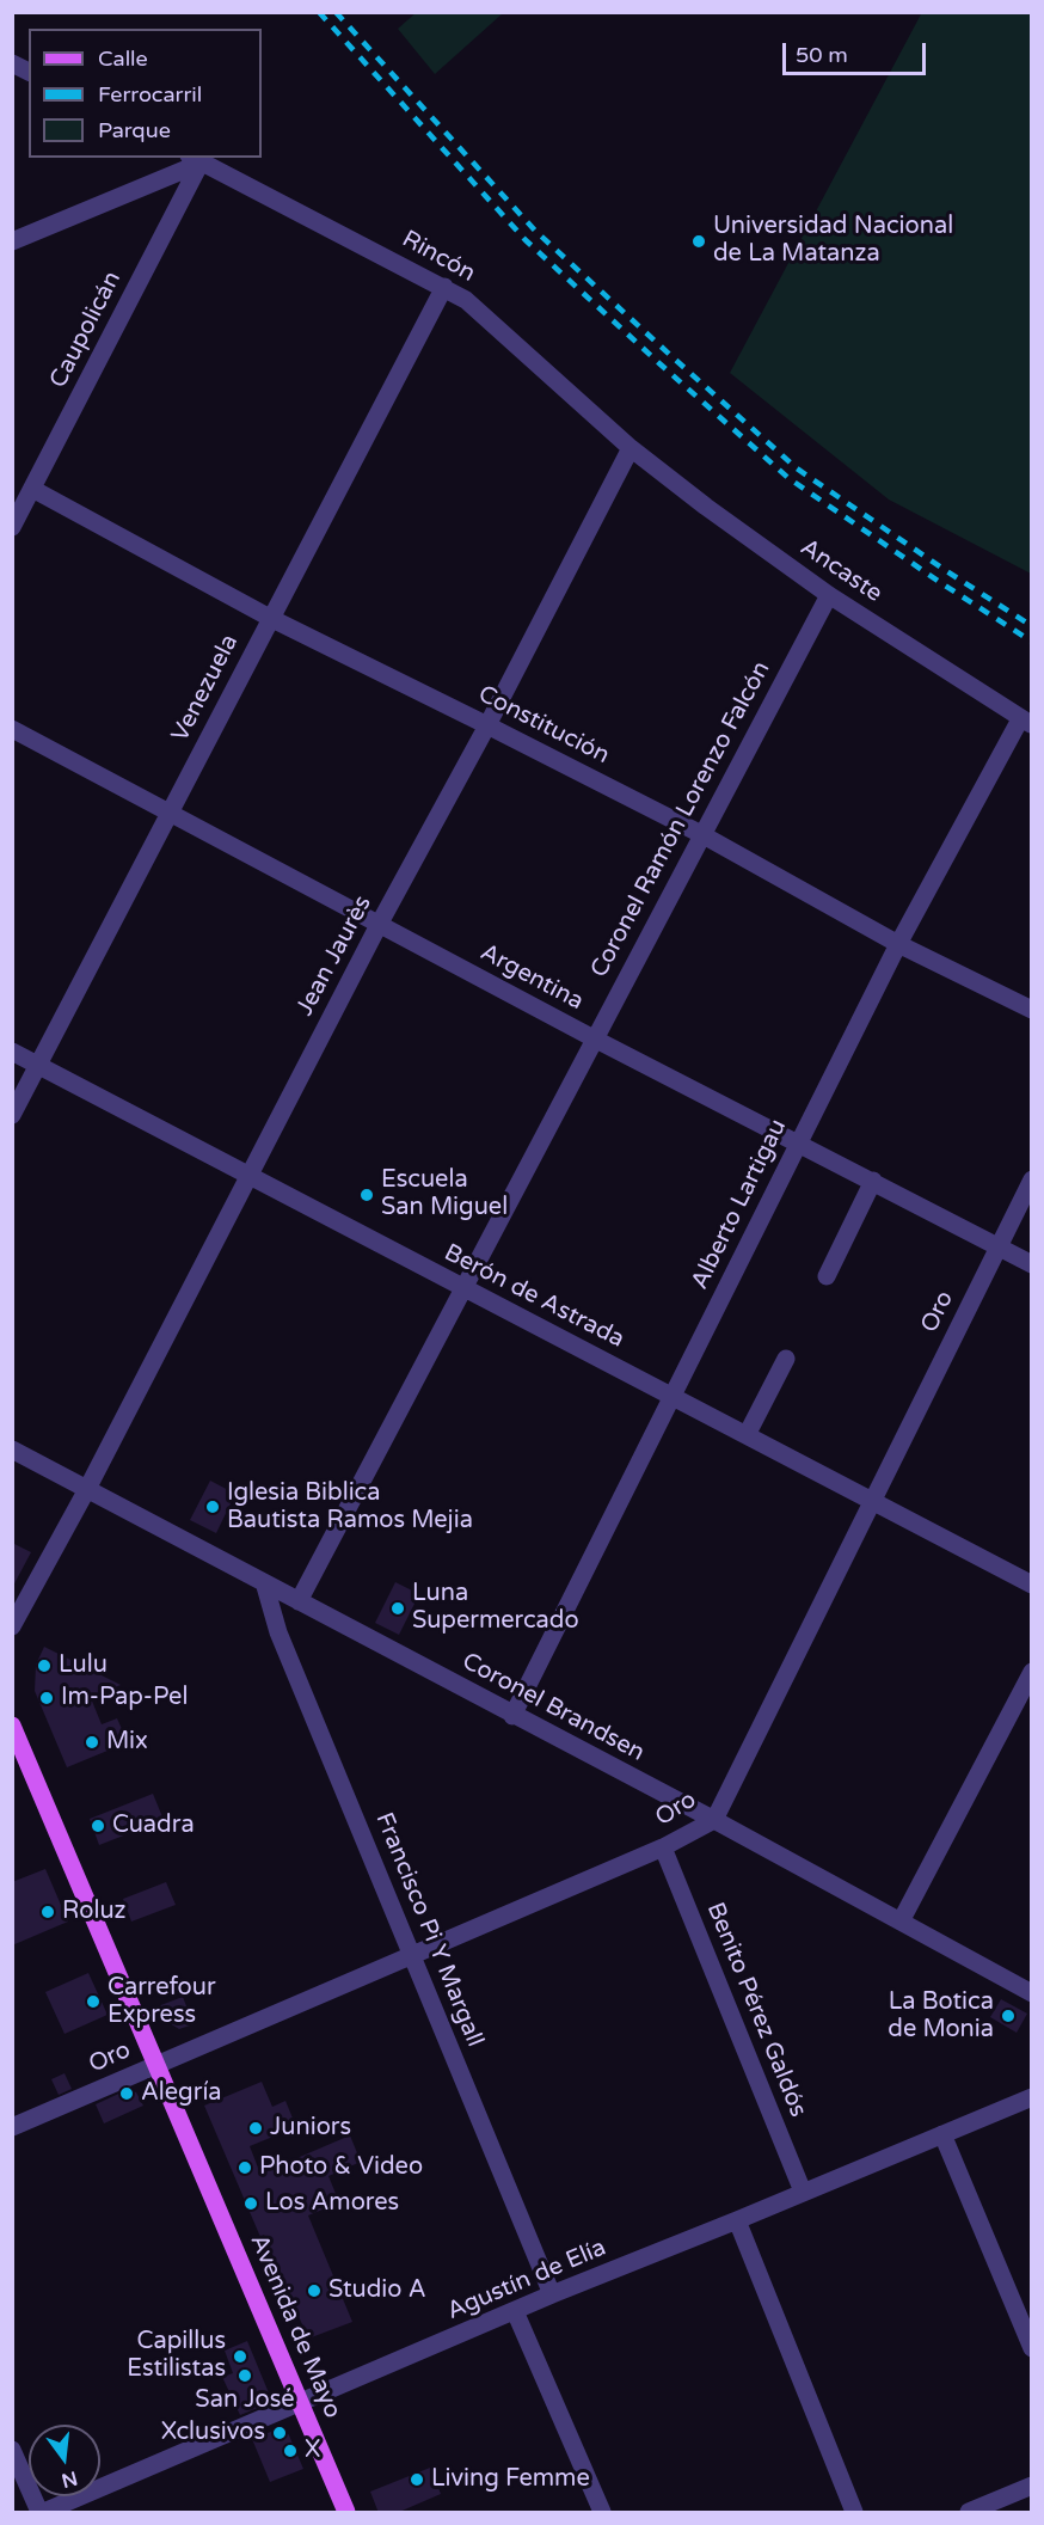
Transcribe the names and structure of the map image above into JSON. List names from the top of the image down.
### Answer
{
  "streets": {
    "main road": ["Avenida de Mayo"],
    "street": [
      "Rincón",
      "Caupolicán",
      "Ancaste",
      "Venezuela",
      "Constitución",
      "Coronel Ramón Lorenzo Falcón",
      "Jean Jaurès",
      "Argentina",
      "Alberto Lartigau",
      "Berón de Astrada",
      "Oro",
      "Coronel Brandsen",
      "Francisco Pi Y Margall",
      "Benito Pérez Galdós",
      "Agustín de Elía"
    ]
  },
  "crossings": [
    ["Rincón", "Caupolicán"],
    ["Rincón", "Ancaste"],
    ["Rincón", "Venezuela"],
    ["Rincón", "Jean Jaurès"],
    ["Caupolicán", "Constitución"],
    ["Ancaste", "Coronel Ramón Lorenzo Falcón"],
    ["Ancaste", "Jean Jaurès"],
    ["Ancaste", "Alberto Lartigau"],
    ["Venezuela", "Constitución"],
    ["Venezuela", "Argentina"],
    ["Venezuela", "Berón de Astrada"],
    ["Constitución", "Coronel Ramón Lorenzo Falcón"],
    ["Constitución", "Jean Jaurès"],
    ["Constitución", "Alberto Lartigau"],
    ["Coronel Ramón Lorenzo Falcón", "Argentina"],
    ["Coronel Ramón Lorenzo Falcón", "Berón de Astrada"],
    ["Coronel Ramón Lorenzo Falcón", "Coronel Brandsen"],
    ["Jean Jaurès", "Argentina"],
    ["Jean Jaurès", "Berón de Astrada"],
    ["Jean Jaurès", "Coronel Brandsen"],
    ["Argentina", "Alberto Lartigau"],
    ["Argentina", "Oro"],
    ["Alberto Lartigau", "Berón de Astrada"],
    ["Alberto Lartigau", "Coronel Brandsen"],
    ["Berón de Astrada", "Oro"],
    ["Oro", "Coronel Brandsen"],
    ["Oro", "Francisco Pi Y Margall"],
    ["Oro", "Benito Pérez Galdós"],
    ["Oro", "Avenida de Mayo"],
    ["Coronel Brandsen", "Francisco Pi Y Margall"],
    ["Francisco Pi Y Margall", "Agustín de Elía"],
    ["Benito Pérez Galdós", "Agustín de Elía"],
    ["Agustín de Elía", "Avenida de Mayo"]
  ],
  "places": [
    "Universidad Nacional de La Matanza",
    "Escuela San Miguel",
    "Iglesia Biblica Bautista Ramos Mejia",
    "Luna Supermercado",
    "Lulu",
    "Im-Pap-Pel",
    "Mix",
    "Cuadra",
    "Roluz",
    "Carrefour Express",
    "La Botica de Monia",
    "Alegría",
    "Juniors",
    "Photo & Video",
    "Los Amores",
    "Studio A",
    "Capillus Estilistas",
    "San José",
    "Xclusivos",
    "X",
    "Living Femme"
  ],
  "legend": ["Calle", "Ferrocarril", "Parque"],
  "scale_bar": "50 m",
  "north": "bottom"
}
